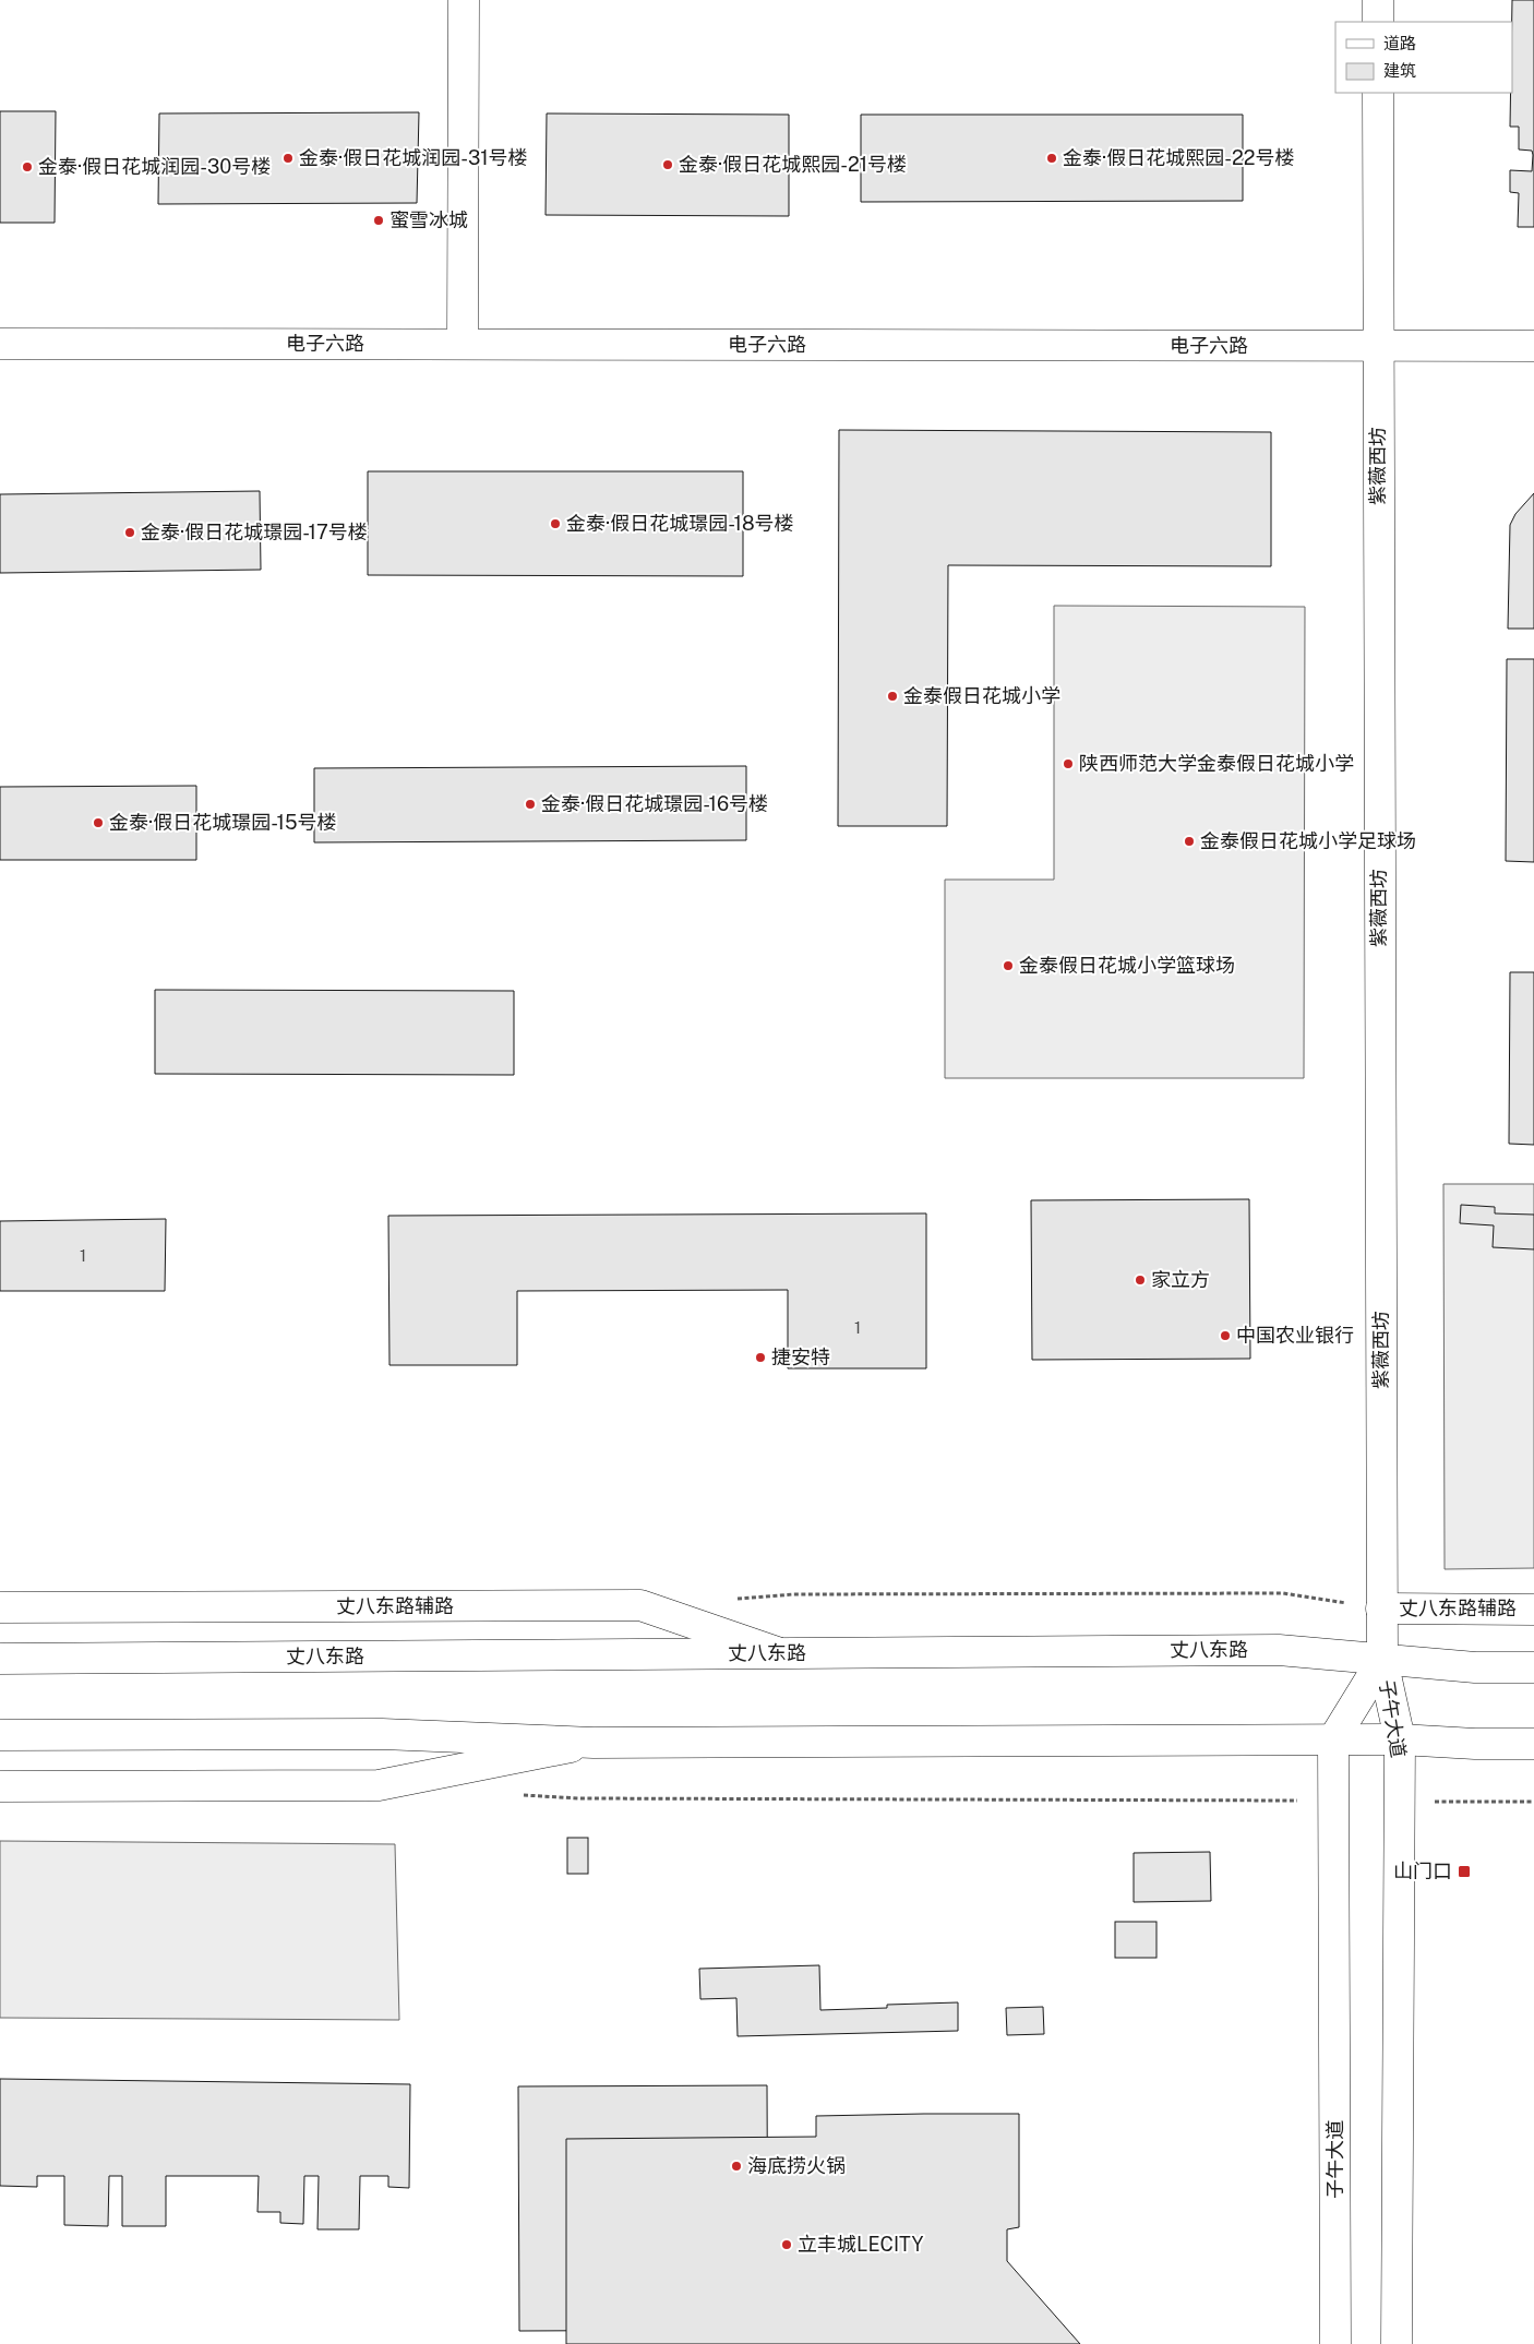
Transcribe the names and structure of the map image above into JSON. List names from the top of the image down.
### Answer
{
  "streets": {
    "street": [
      "电子六路",
      "紫薇西坊",
      "丈八东路辅路",
      "丈八东路",
      "子午大道"
    ]
  },
  "crossings": [
    ["电子六路", "紫薇西坊"],
    ["紫薇西坊", "丈八东路辅路"],
    ["紫薇西坊", "丈八东路"],
    ["紫薇西坊", "子午大道"],
    ["丈八东路辅路", "丈八东路"],
    ["丈八东路", "子午大道"]
  ],
  "places": {
    "other": [
      "金泰·假日花城润园-31号楼",
      "金泰·假日花城熙园-22号楼",
      "金泰·假日花城熙园-21号楼",
      "金泰·假日花城润园-30号楼",
      "蜜雪冰城",
      "金泰·假日花城璟园-18号楼",
      "金泰·假日花城璟园-17号楼",
      "金泰假日花城小学",
      "陕西师范大学金泰假日花城小学",
      "金泰·假日花城璟园-16号楼",
      "金泰·假日花城璟园-15号楼",
      "金泰假日花城小学足球场",
      "金泰假日花城小学篮球场",
      "家立方",
      "中国农业银行",
      "捷安特",
      "海底捞火锅",
      "立丰城LECITY"
    ],
    "transit": ["山门口"]
  },
  "house_numbers": ["1", "1"],
  "legend": ["道路", "建筑"]
}
